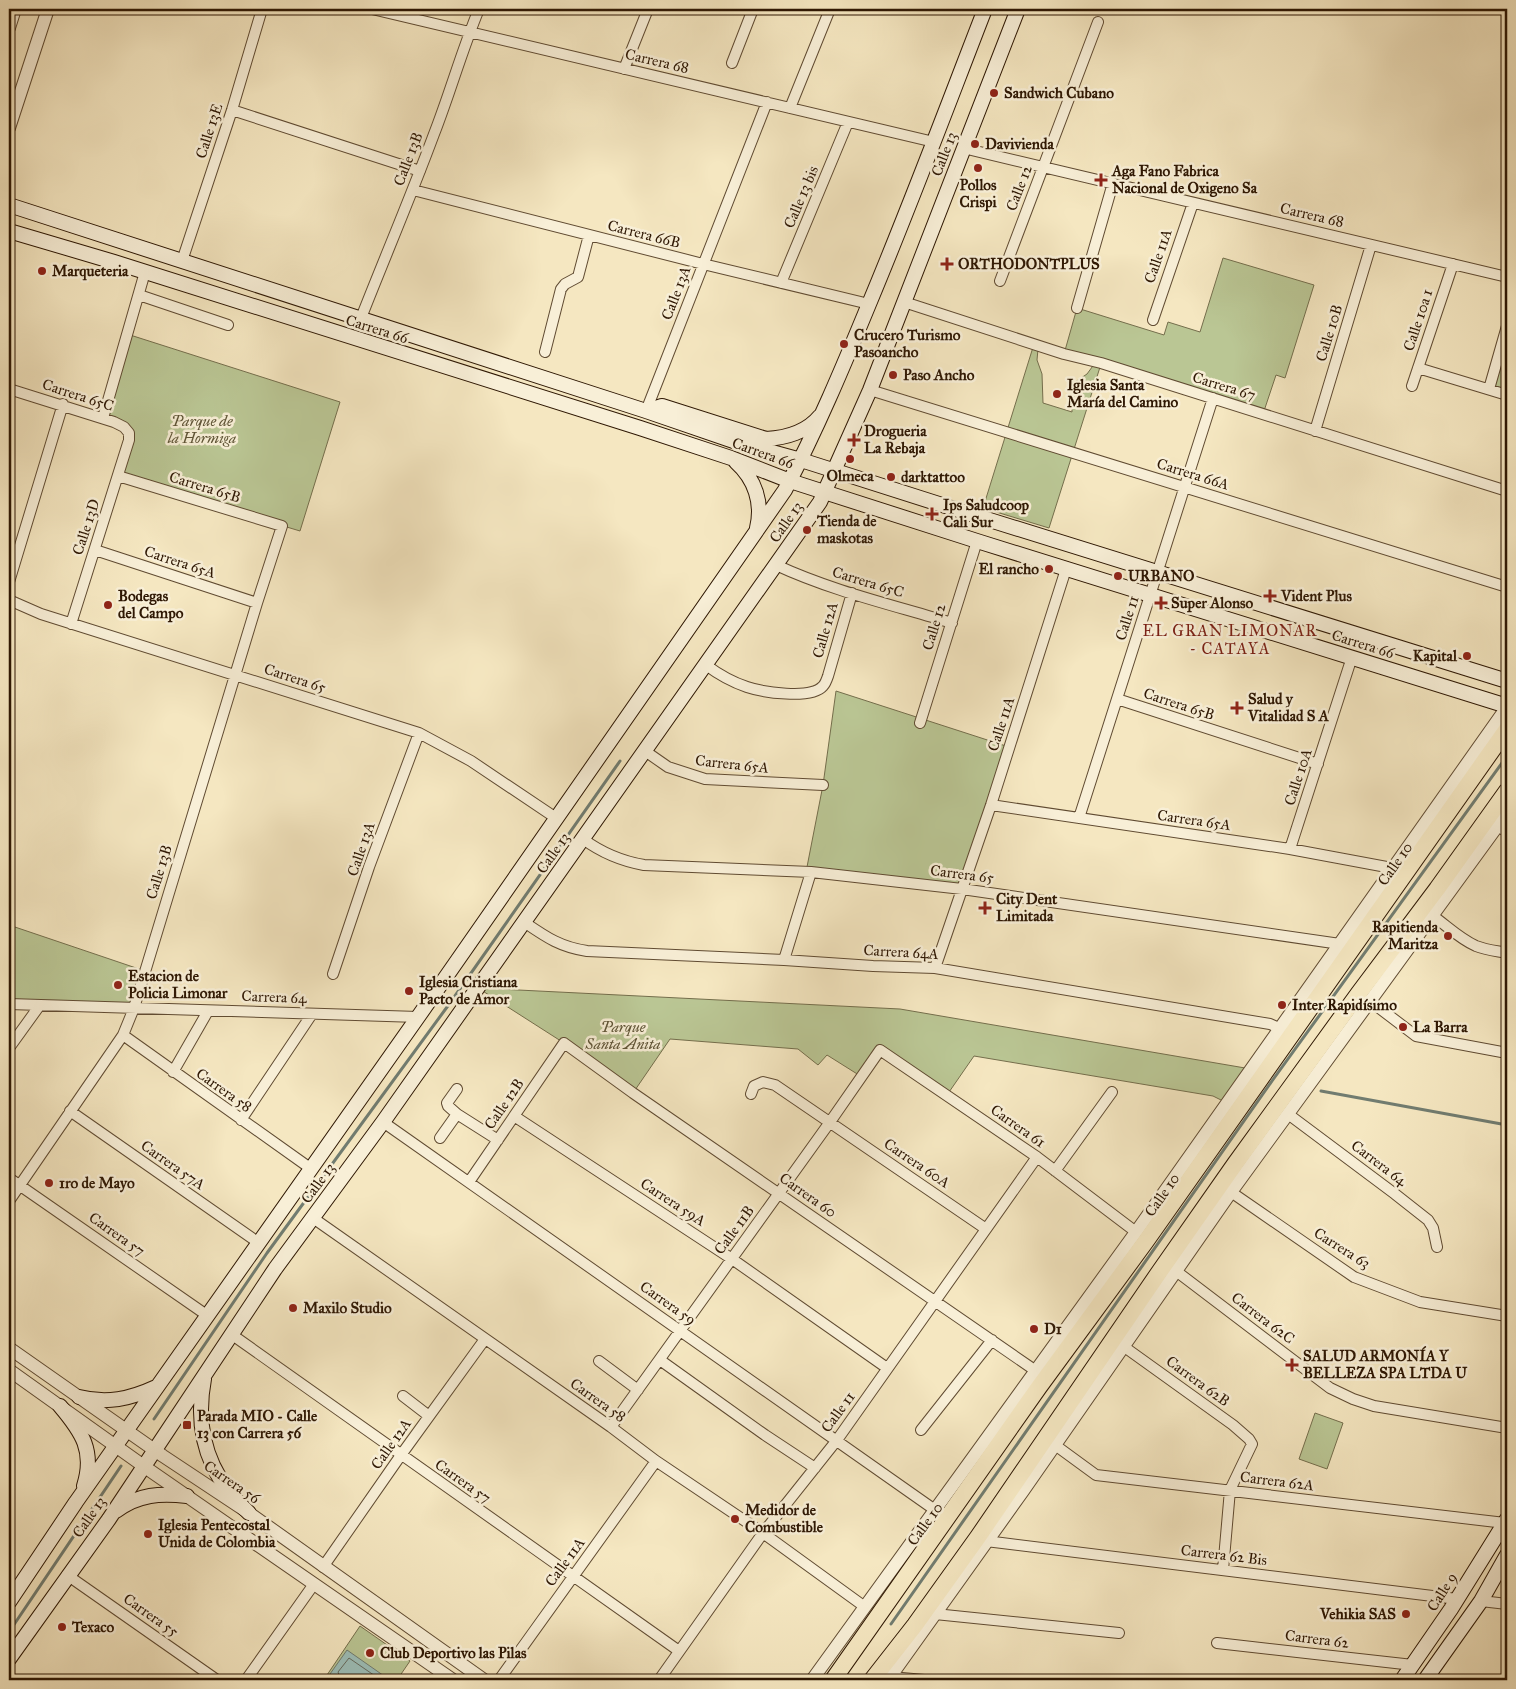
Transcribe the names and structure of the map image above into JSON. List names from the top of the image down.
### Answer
{
  "streets": {
    "main road": [
      "Calle 13",
      "Carrera 66",
      "Calle 10",
      "Calle 9"
    ],
    "street": [
      "Carrera 68",
      "Calle 13E",
      "Calle 13B",
      "Calle 12",
      "Calle 13 bis",
      "Carrera 66B",
      "Calle 11A",
      "Calle 13A",
      "Calle 10a 1",
      "Calle 10B",
      "Carrera 67",
      "Carrera 65C",
      "Carrera 66A",
      "Carrera 65B",
      "Calle 13D",
      "Carrera 65A",
      "Calle 11",
      "Calle 12A",
      "Carrera 65",
      "Calle 10A",
      "Carrera 64A",
      "Carrera 64",
      "Carrera 58",
      "Calle 12B",
      "Carrera 61",
      "Carrera 60A",
      "Carrera 57A",
      "Carrera 60",
      "Carrera 59A",
      "Calle 11B",
      "Carrera 57",
      "Carrera 63",
      "Carrera 59",
      "Carrera 62C",
      "Carrera 62B",
      "Carrera 62A",
      "Carrera 56",
      "Carrera 62 Bis",
      "Carrera 55",
      "Carrera 62"
    ]
  },
  "crossings": [
    ["Carrera 68", "Calle 13"],
    ["Carrera 68", "Calle 13B"],
    ["Carrera 68", "Calle 12"],
    ["Carrera 68", "Calle 13 bis"],
    ["Carrera 68", "Calle 11A"],
    ["Carrera 68", "Calle 13A"],
    ["Carrera 68", "Calle 10a 1"],
    ["Carrera 68", "Calle 10B"],
    ["Calle 13E", "Carrera 66"],
    ["Calle 13", "Carrera 66B"],
    ["Calle 13", "Carrera 66"],
    ["Calle 13", "Carrera 67"],
    ["Calle 13", "Carrera 65C"],
    ["Calle 13", "Carrera 66A"],
    ["Calle 13", "Carrera 65A"],
    ["Calle 13", "Calle 12A"],
    ["Calle 13", "Carrera 65"],
    ["Calle 13", "Carrera 64A"],
    ["Calle 13", "Carrera 64"],
    ["Calle 13", "Carrera 58"],
    ["Calle 13", "Carrera 57A"],
    ["Calle 13", "Carrera 57"],
    ["Calle 13", "Carrera 59"],
    ["Calle 13", "Carrera 56"],
    ["Calle 13", "Carrera 55"],
    ["Calle 13B", "Carrera 66B"],
    ["Calle 13B", "Carrera 66"],
    ["Calle 13B", "Carrera 65B"],
    ["Calle 13B", "Carrera 65A"],
    ["Calle 13B", "Carrera 65"],
    ["Calle 13B", "Carrera 64"],
    ["Calle 13B", "Carrera 58"],
    ["Calle 13B", "Carrera 57A"],
    ["Calle 13B", "Carrera 57"],
    ["Calle 12", "Carrera 66"],
    ["Calle 12", "Carrera 65C"],
    ["Calle 13 bis", "Carrera 66B"],
    ["Carrera 66B", "Calle 13A"],
    ["Calle 11A", "Carrera 66"],
    ["Calle 11A", "Carrera 65A"],
    ["Calle 11A", "Carrera 65"],
    ["Calle 11A", "Carrera 64A"],
    ["Calle 11A", "Carrera 58"],
    ["Calle 11A", "Carrera 57"],
    ["Calle 13A", "Carrera 66"],
    ["Calle 13A", "Carrera 65"],
    ["Carrera 66", "Calle 11"],
    ["Carrera 66", "Calle 10A"],
    ["Carrera 66", "Calle 10"],
    ["Calle 10B", "Carrera 67"],
    ["Carrera 67", "Calle 11"],
    ["Carrera 65C", "Calle 13D"],
    ["Carrera 65C", "Calle 12A"],
    ["Carrera 66A", "Calle 11"],
    ["Carrera 65B", "Calle 13D"],
    ["Carrera 65B", "Calle 11"],
    ["Carrera 65B", "Calle 10A"],
    ["Calle 13D", "Carrera 65A"],
    ["Calle 13D", "Carrera 65"],
    ["Carrera 65A", "Calle 11"],
    ["Carrera 65A", "Calle 10A"],
    ["Carrera 65A", "Calle 10"],
    ["Calle 11", "Carrera 58"],
    ["Calle 11", "Carrera 61"],
    ["Calle 11", "Carrera 60A"],
    ["Calle 11", "Carrera 60"],
    ["Calle 11", "Carrera 59A"],
    ["Calle 11", "Carrera 57"],
    ["Calle 11", "Carrera 59"],
    ["Calle 12A", "Carrera 58"],
    ["Calle 12A", "Carrera 57"],
    ["Calle 12A", "Carrera 56"],
    ["Carrera 65", "Calle 10"],
    ["Calle 10", "Carrera 64A"],
    ["Calle 10", "Carrera 58"],
    ["Calle 10", "Carrera 61"],
    ["Calle 10", "Carrera 60"],
    ["Calle 10", "Carrera 59"],
    ["Carrera 58", "Calle 11B"],
    ["Calle 12B", "Carrera 60"],
    ["Calle 12B", "Carrera 59A"],
    ["Calle 12B", "Carrera 59"],
    ["Carrera 61", "Calle 11B"],
    ["Carrera 60A", "Calle 11B"],
    ["Carrera 60", "Calle 11B"],
    ["Carrera 59A", "Calle 11B"],
    ["Calle 11B", "Carrera 59"],
    ["Carrera 62B", "Carrera 62A"],
    ["Carrera 62A", "Calle 9"],
    ["Carrera 62 Bis", "Calle 9"],
    ["Calle 9", "Carrera 62"]
  ],
  "districts": ["EL GRAN LIMONAR - CATAYA"],
  "parks": ["Parque de la Hormiga", "Parque Santa Anita"],
  "places": {
    "other": [
      "Sandwich Cubano",
      "Davivienda",
      "Pollos Crispi",
      "Marqueteria",
      "Crucero Turismo Pasoancho",
      "Paso Ancho",
      "Iglesia Santa María del Camino",
      "Olmeca",
      "darktattoo",
      "Tienda de maskotas",
      "El rancho",
      "URBANO",
      "Bodegas del Campo",
      "Kapital",
      "Rapitienda Maritza",
      "Estacion de Policia Limonar",
      "Iglesia Cristiana Pacto de Amor",
      "Inter Rapidísimo",
      "La Barra",
      "1ro de Mayo",
      "Maxilo Studio",
      "D1",
      "Medidor de Combustible",
      "Iglesia Pentecostal Unida de Colombia",
      "Vehikia SAS",
      "Texaco",
      "Club Deportivo las Pilas"
    ],
    "health": [
      "Aga Fano Fabrica Nacional de Oxigeno Sa",
      "ORTHODONTPLUS",
      "Drogueria La Rebaja",
      "Ips Saludcoop Cali Sur",
      "Vident Plus",
      "Super Alonso",
      "Salud y Vitalidad S A",
      "City Dent Limitada",
      "SALUD ARMONÍA Y BELLEZA SPA LTDA U"
    ],
    "transit": ["Parada MIO - Calle 13 con Carrera 56"]
  }
}
